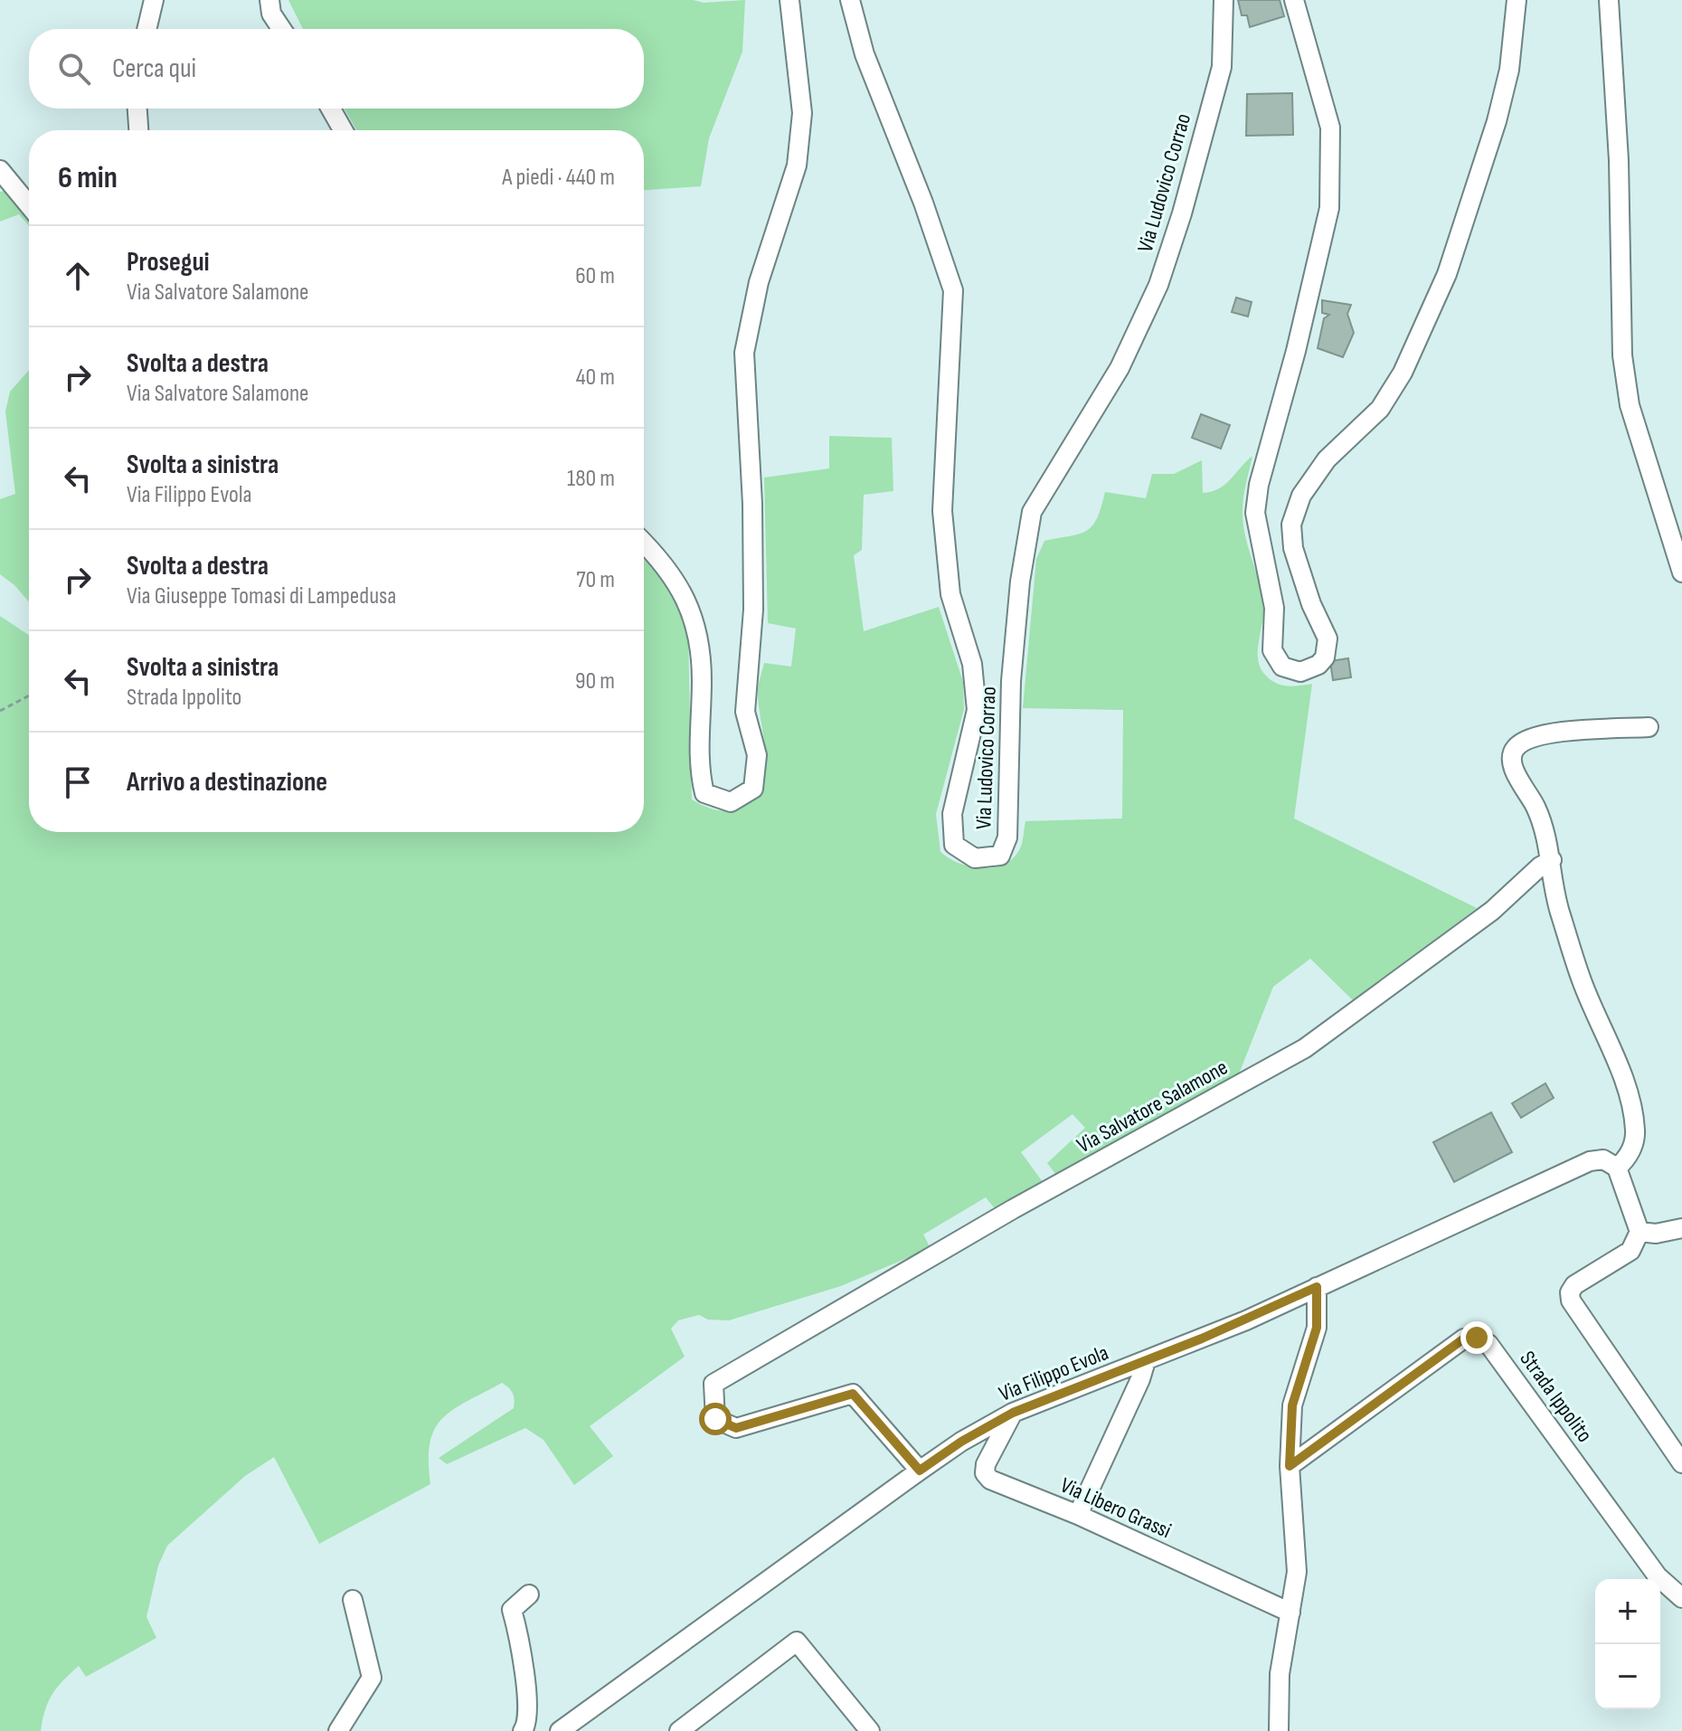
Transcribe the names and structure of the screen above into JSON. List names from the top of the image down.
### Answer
{
  "streets": {
    "street": [
      "Via Ludovico Corrao",
      "Via Salvatore Salamone",
      "Via Filippo Evola",
      "Strada Ippolito",
      "Via Libero Grassi"
    ]
  },
  "crossings": [
    ["Via Salvatore Salamone", "Via Filippo Evola"],
    ["Via Filippo Evola", "Via Libero Grassi"]
  ],
  "page": {
    "search": "Cerca qui",
    "heading": ["6 min", "A piedi · 440 m"],
    "list": [
      ["Prosegui", "Via Salvatore Salamone", "60 m"],
      ["Svolta a destra", "Via Salvatore Salamone", "40 m"],
      ["Svolta a sinistra", "Via Filippo Evola", "180 m"],
      ["Svolta a destra", "Via Giuseppe Tomasi di Lampedusa", "70 m"],
      ["Svolta a sinistra", "Strada Ippolito", "90 m"],
      "Arrivo a destinazione"
    ],
    "map_buttons": ["+", "−"]
  }
}
